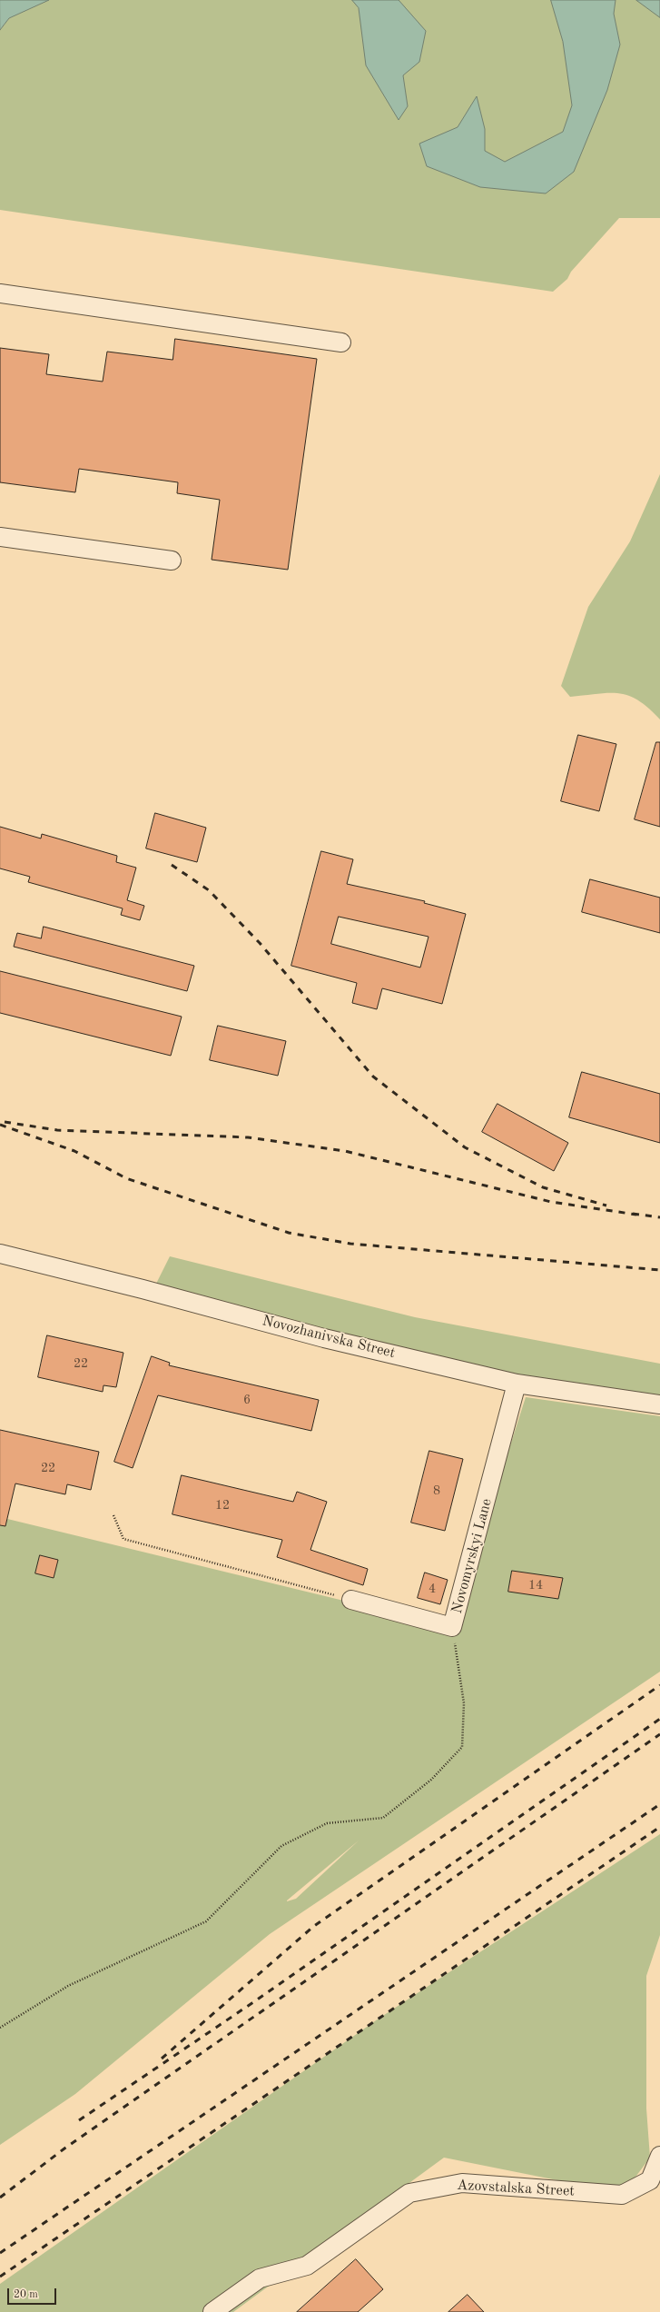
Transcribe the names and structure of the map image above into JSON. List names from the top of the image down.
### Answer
{
  "streets": {
    "street": ["Novozhanivska Street", "Novomyrskyi Lane", "Azovstalska Street"]
  },
  "crossings": [
    ["Novozhanivska Street", "Novomyrskyi Lane"]
  ],
  "house_numbers": [
    "22",
    "6",
    "22",
    "8",
    "12",
    "14",
    "4"
  ],
  "scale_bar": "20 m"
}
